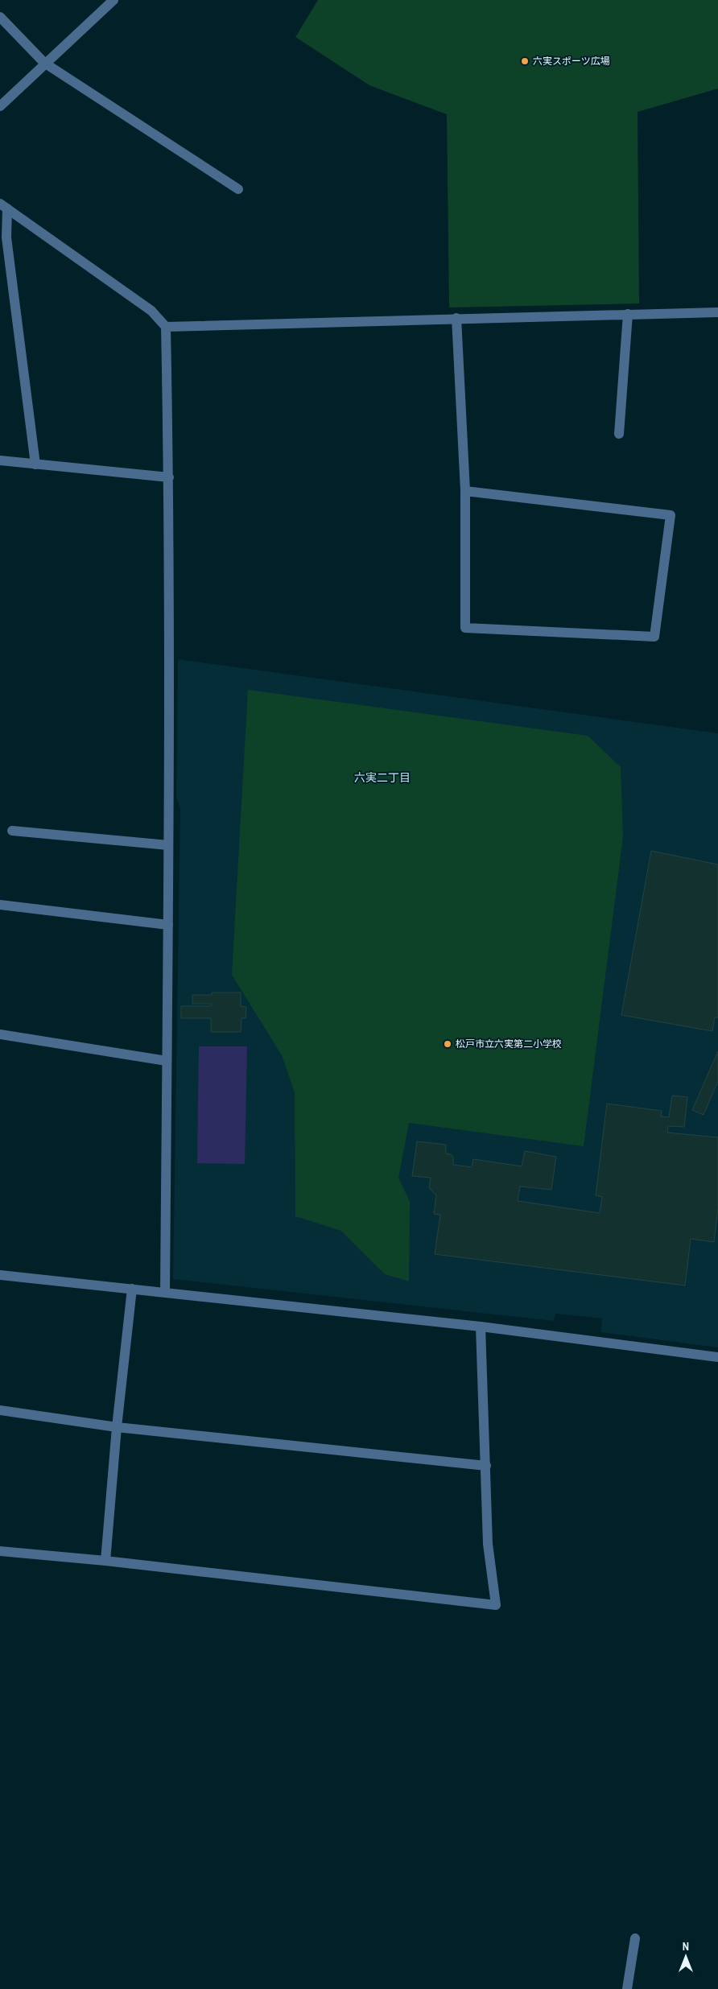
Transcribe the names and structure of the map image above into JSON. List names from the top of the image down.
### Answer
{
  "districts": ["六実二丁目"],
  "places": ["六実スポーツ広場", "松戸市立六実第二小学校"],
  "north": "top"
}
